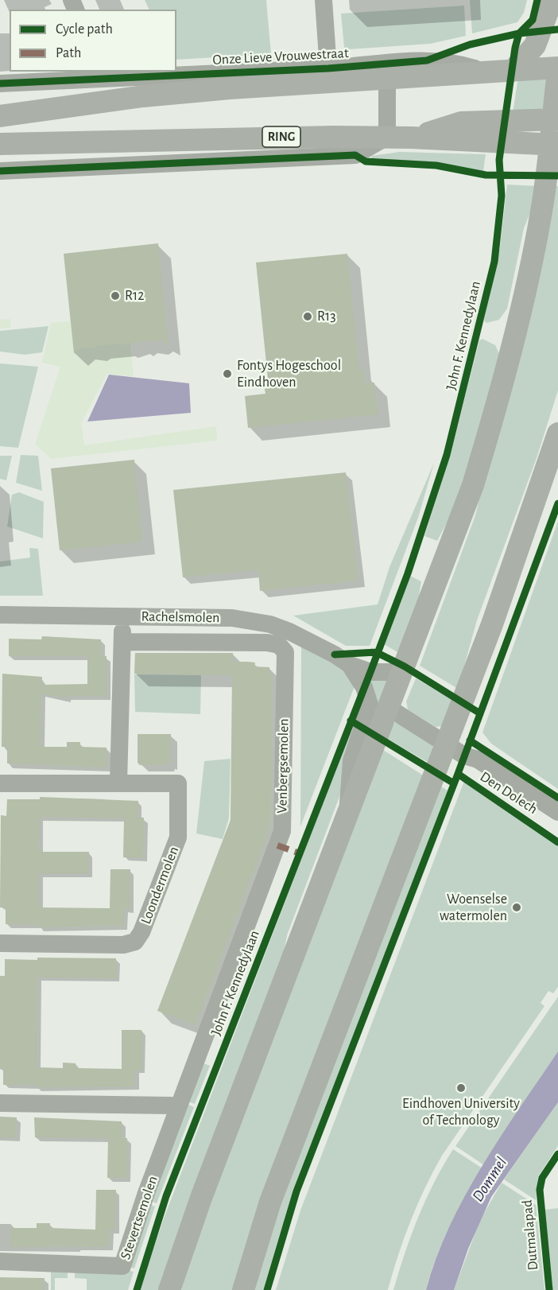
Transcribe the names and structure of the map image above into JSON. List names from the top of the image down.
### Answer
{
  "streets": {
    "main road": ["Onze Lieve Vrouwestraat", "RING"],
    "street": [
      "Rachelsmolen",
      "Venbergsemolen",
      "Den Dolech",
      "Loondermolen",
      "Stevertsemolen"
    ],
    "cycle path": ["John F. Kennedylaan", "Dutmalapad"]
  },
  "crossings": [
    ["Venbergsemolen", "Stevertsemolen"]
  ],
  "water": ["Dommel"],
  "places": [
    "R12",
    "R13",
    "Fontys Hogeschool Eindhoven",
    "Woenselse watermolen",
    "Eindhoven University of Technology"
  ],
  "legend": ["Cycle path", "Path"]
}
